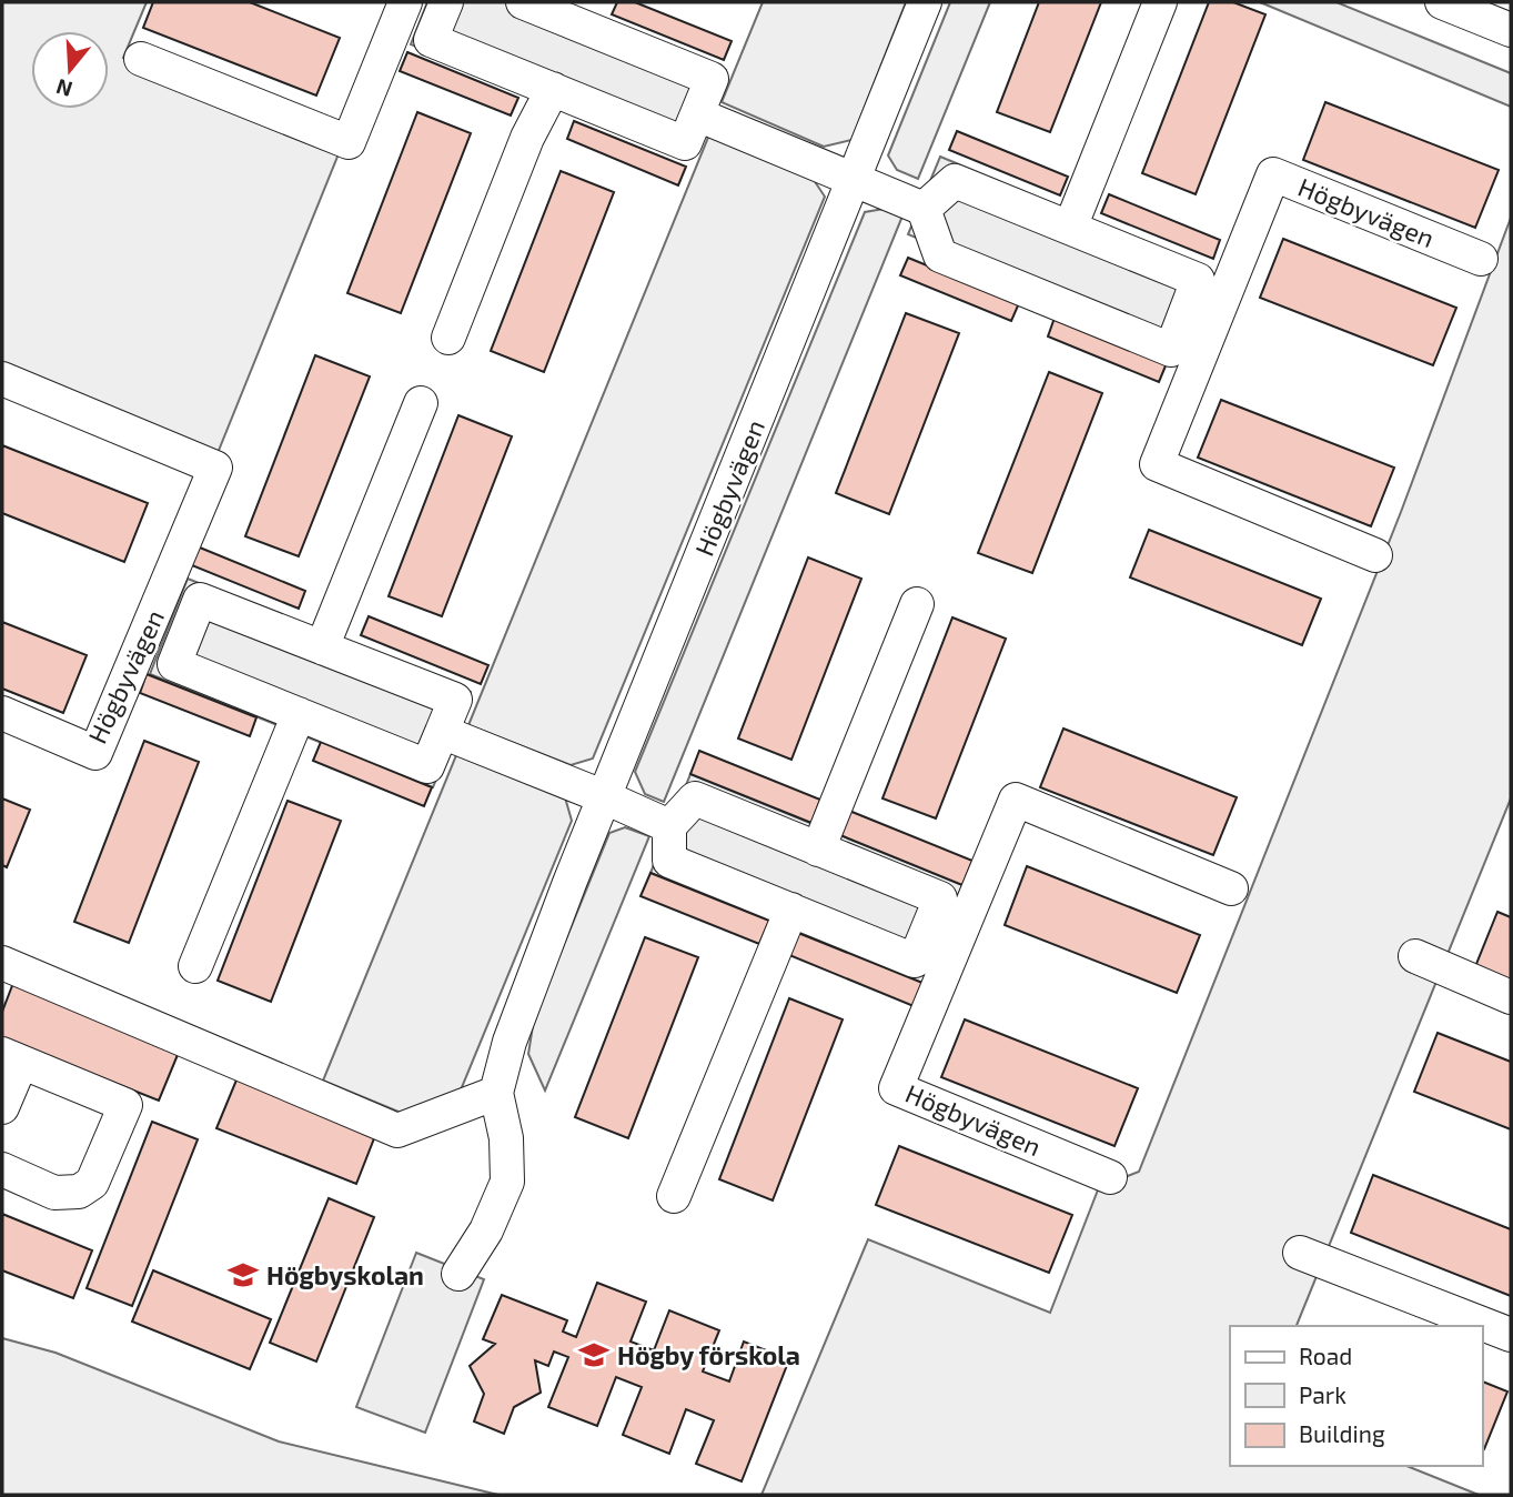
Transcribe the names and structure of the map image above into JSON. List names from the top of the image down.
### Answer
{
  "streets": {
    "street": ["Högbyvägen"]
  },
  "places": {
    "school or university": ["Högbyskolan", "Högby förskola"]
  },
  "legend": ["Road", "Park", "Building"],
  "north": "bottom"
}
